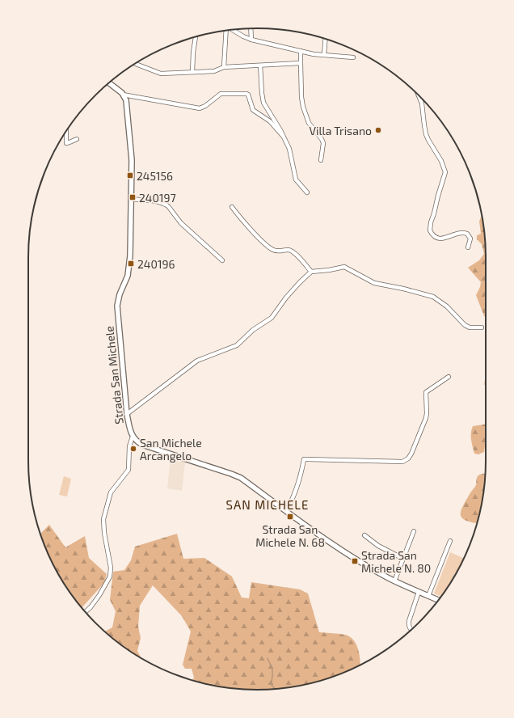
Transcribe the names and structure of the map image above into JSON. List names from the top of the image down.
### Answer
{
  "streets": {
    "street": ["Strada San Michele"]
  },
  "districts": ["SAN MICHELE"],
  "places": {
    "other": ["Villa Trisano", "San Michele Arcangelo"],
    "transit": [
      "245156",
      "240197",
      "240196",
      "Strada San Michele N. 68",
      "Strada San Michele N. 80"
    ]
  }
}
